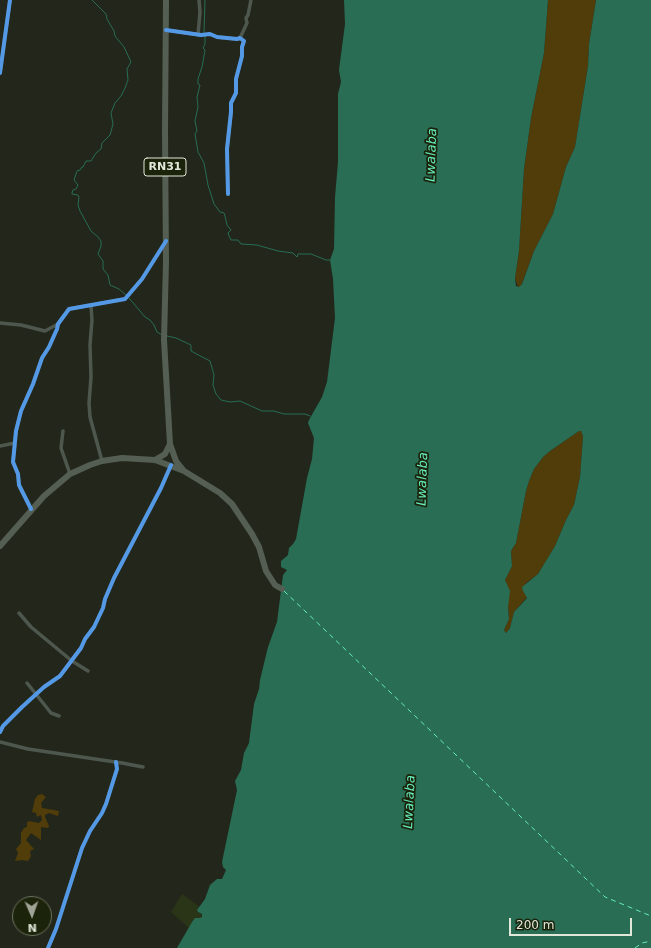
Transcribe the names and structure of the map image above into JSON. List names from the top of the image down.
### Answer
{
  "streets": {
    "main road": ["RN31"]
  },
  "water": ["Lwalaba"],
  "scale_bar": "200 m",
  "north": "bottom"
}
